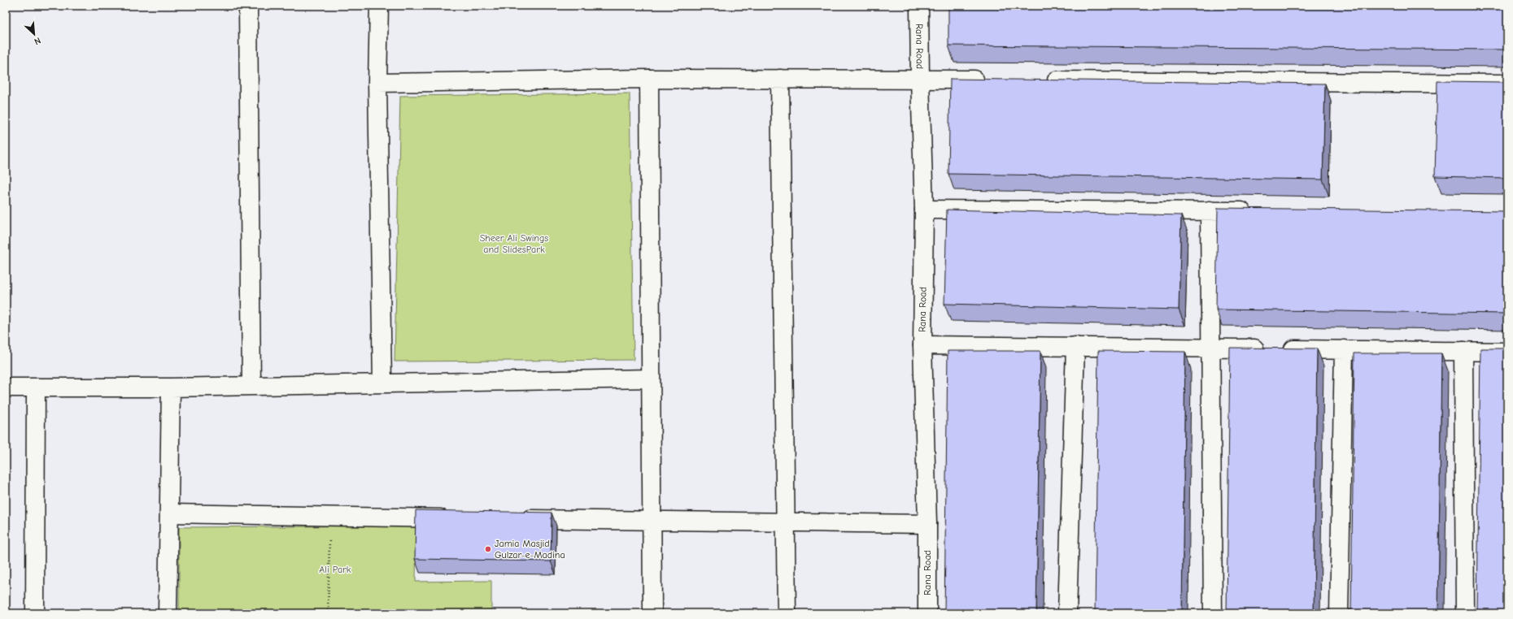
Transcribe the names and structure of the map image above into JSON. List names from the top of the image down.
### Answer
{
  "streets": {
    "street": ["Rana Road"]
  },
  "parks": ["Sheer Ali Swings and SlidesPark", "Ali Park"],
  "places": ["Jamia Masjid Gulzar-e-Madina"],
  "north": "bottom right"
}
